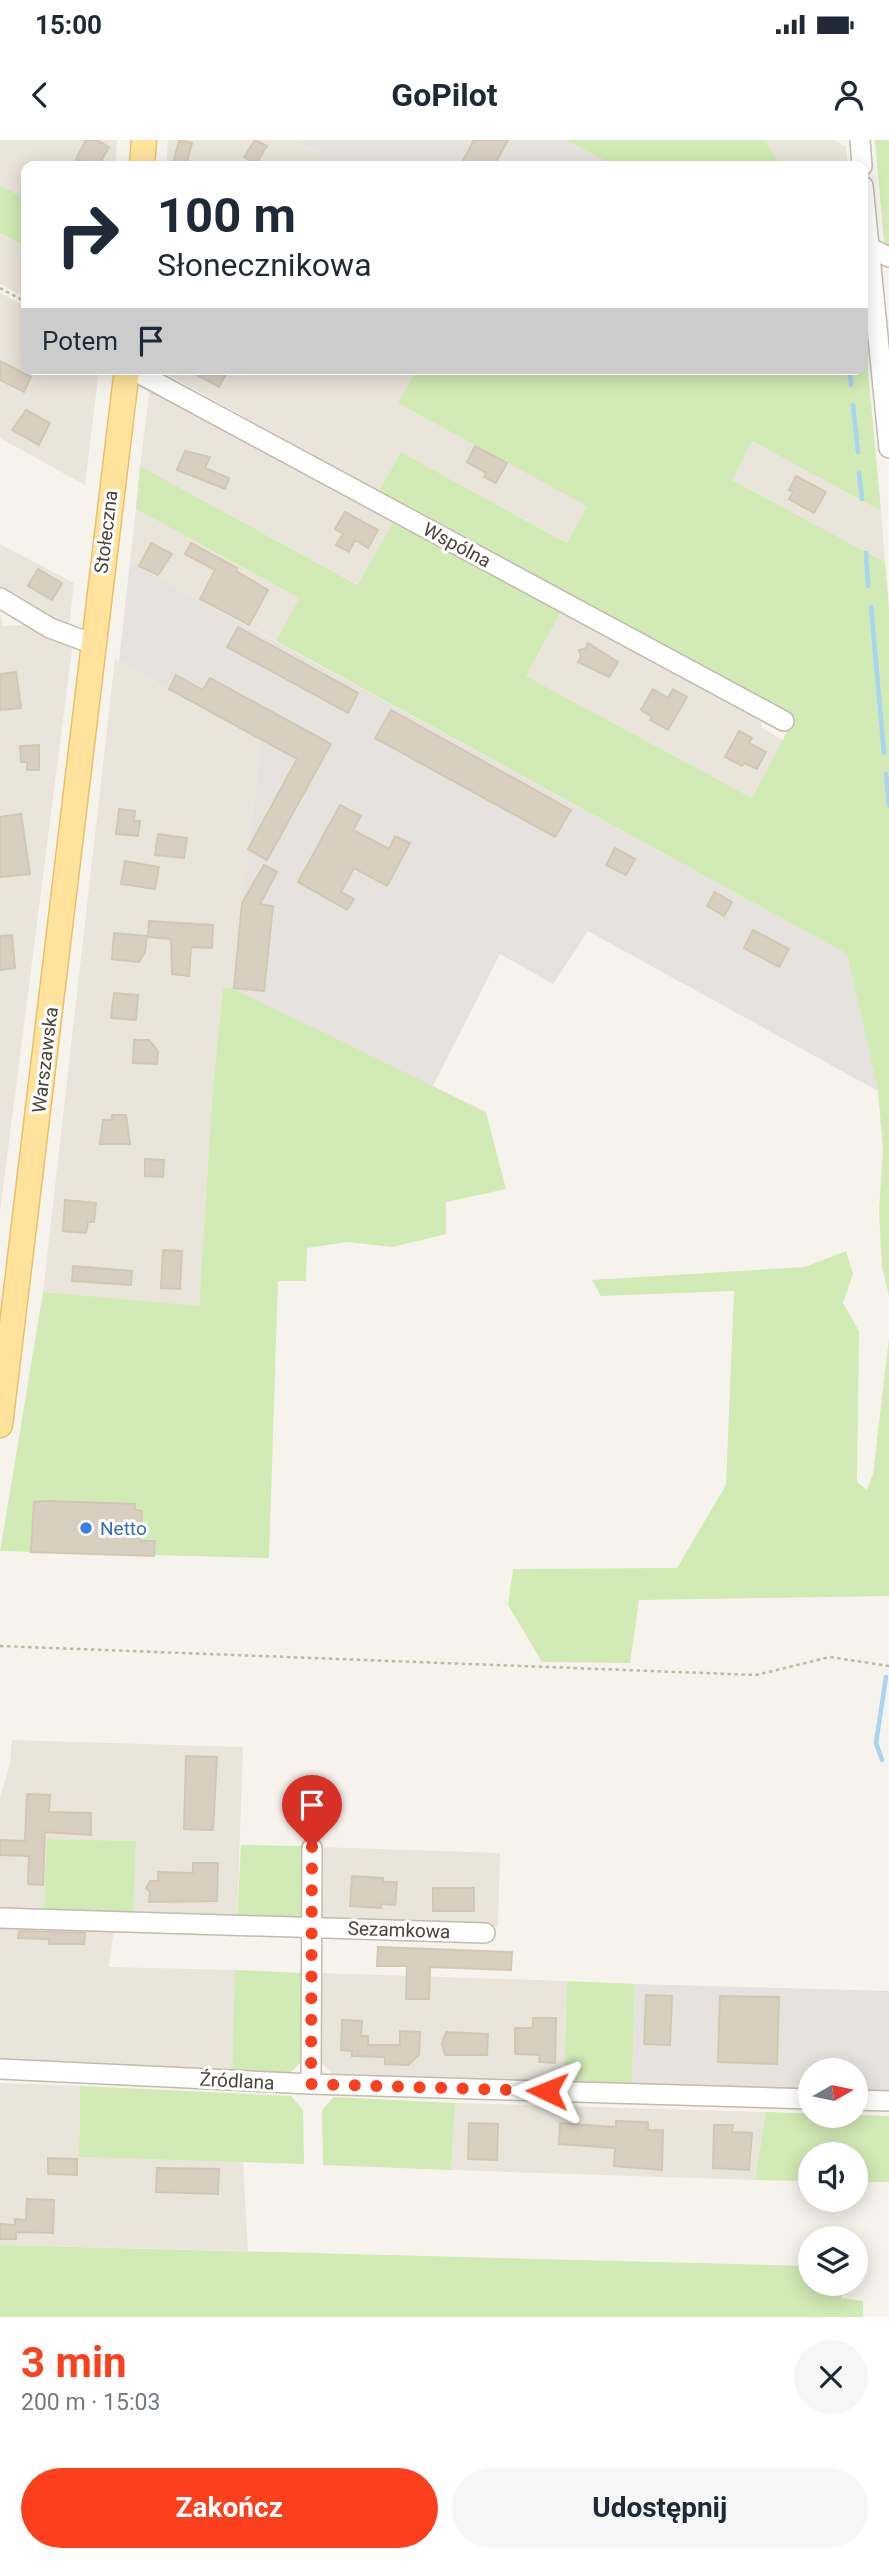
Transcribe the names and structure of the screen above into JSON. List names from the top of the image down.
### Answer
{
  "streets": {
    "main road": ["Stołeczna", "Warszawska"],
    "street": ["Wspólna", "Sezamkowa", "Źródlana"]
  },
  "crossings": [
    ["Stołeczna", "Warszawska"]
  ],
  "places": ["Netto"],
  "north": "right",
  "page": {
    "status": "15:00",
    "header": "GoPilot",
    "turn": ["100 m", "Słonecznikowa"],
    "then": "Potem",
    "heading": ["3 min", "200 m · 15:03"],
    "buttons": ["Zakończ", "Udostępnij"]
  }
}
